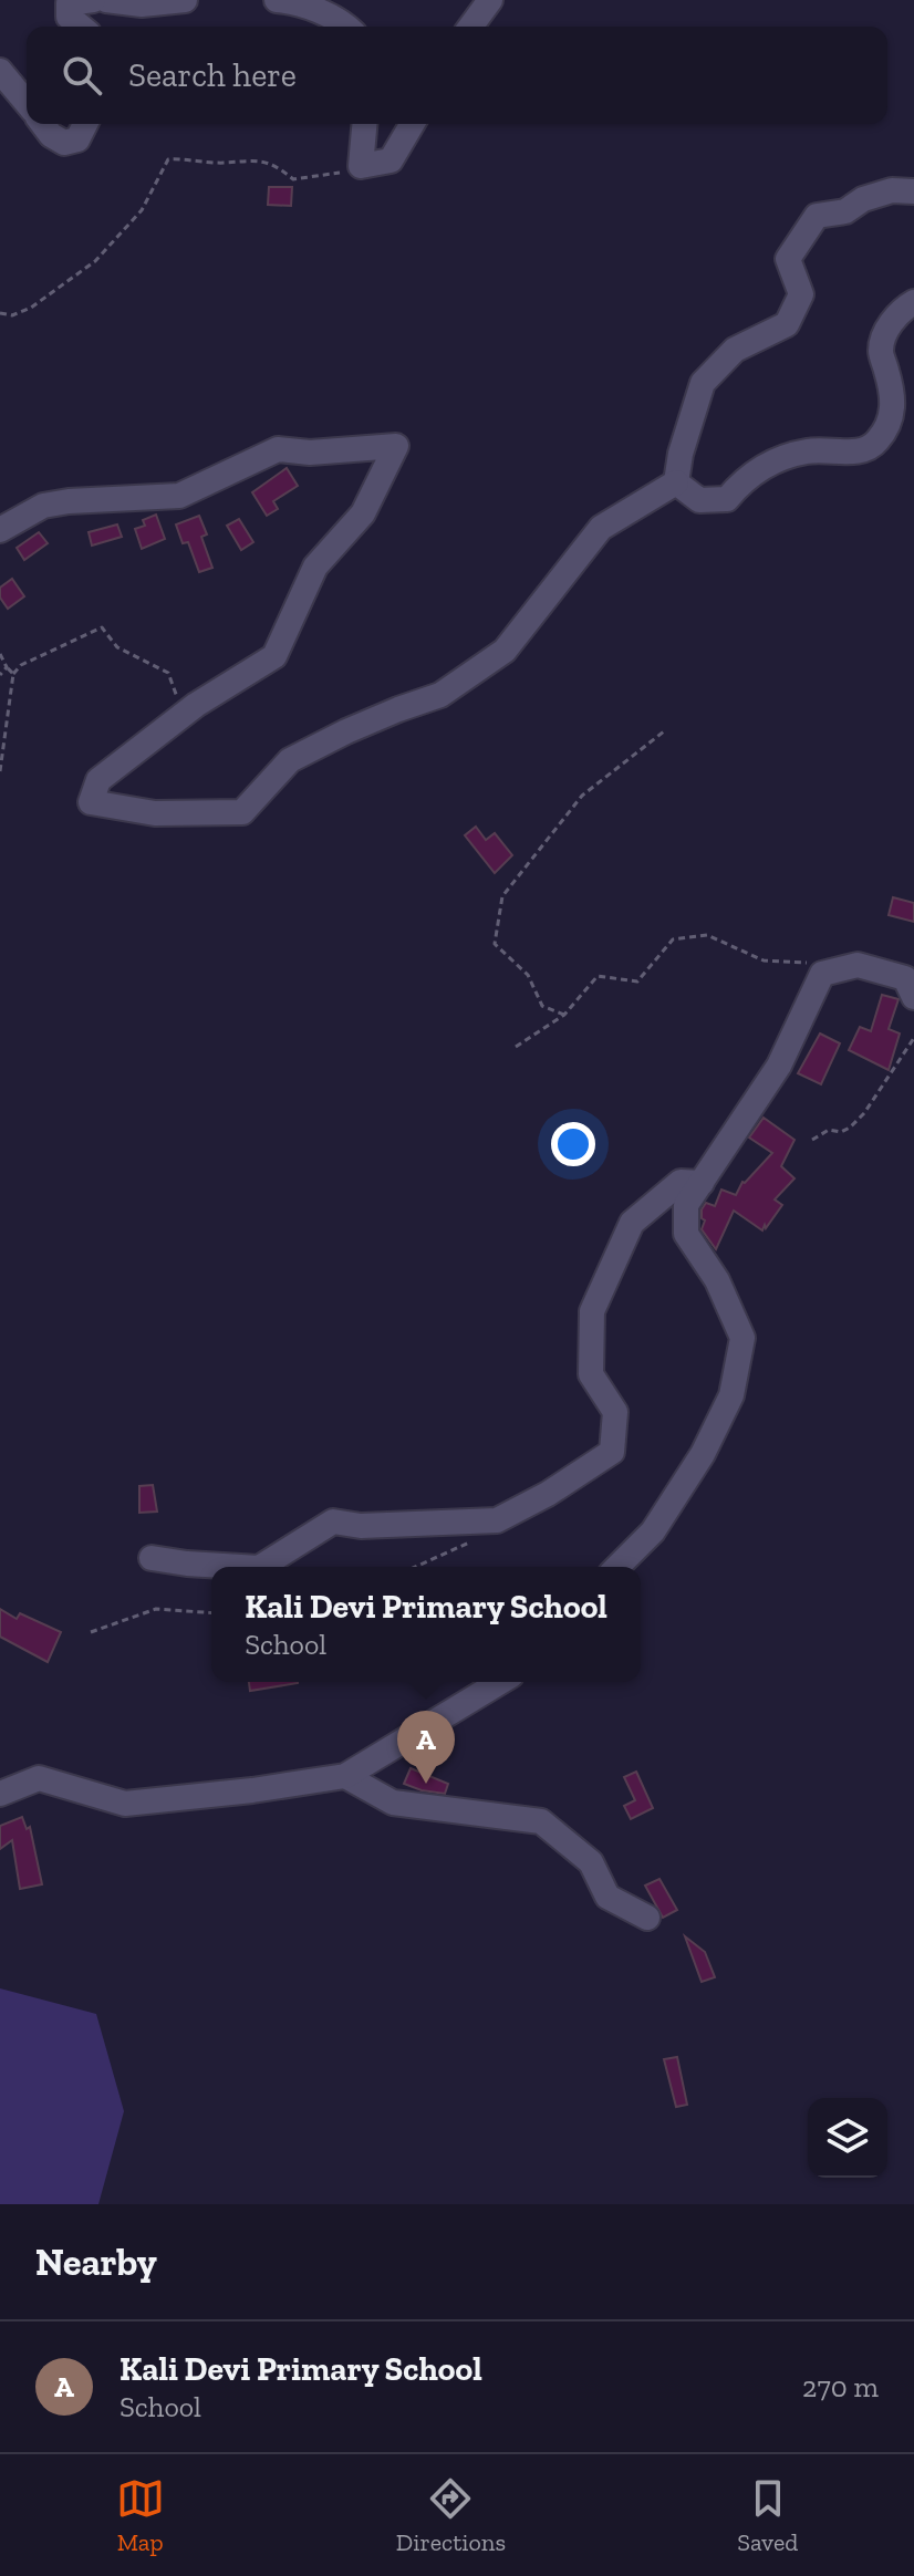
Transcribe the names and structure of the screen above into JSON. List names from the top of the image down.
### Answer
{
  "page": {
    "search": "Search here",
    "popup": ["Kali Devi Primary School", "School"],
    "pins": "A",
    "heading": "Nearby",
    "list": [
      {
        "mark": "A",
        "name": "Kali Devi Primary School",
        "note": "School",
        "value": "270 m"
      }
    ],
    "nav": ["Map", "Directions", "Saved"]
  }
}
